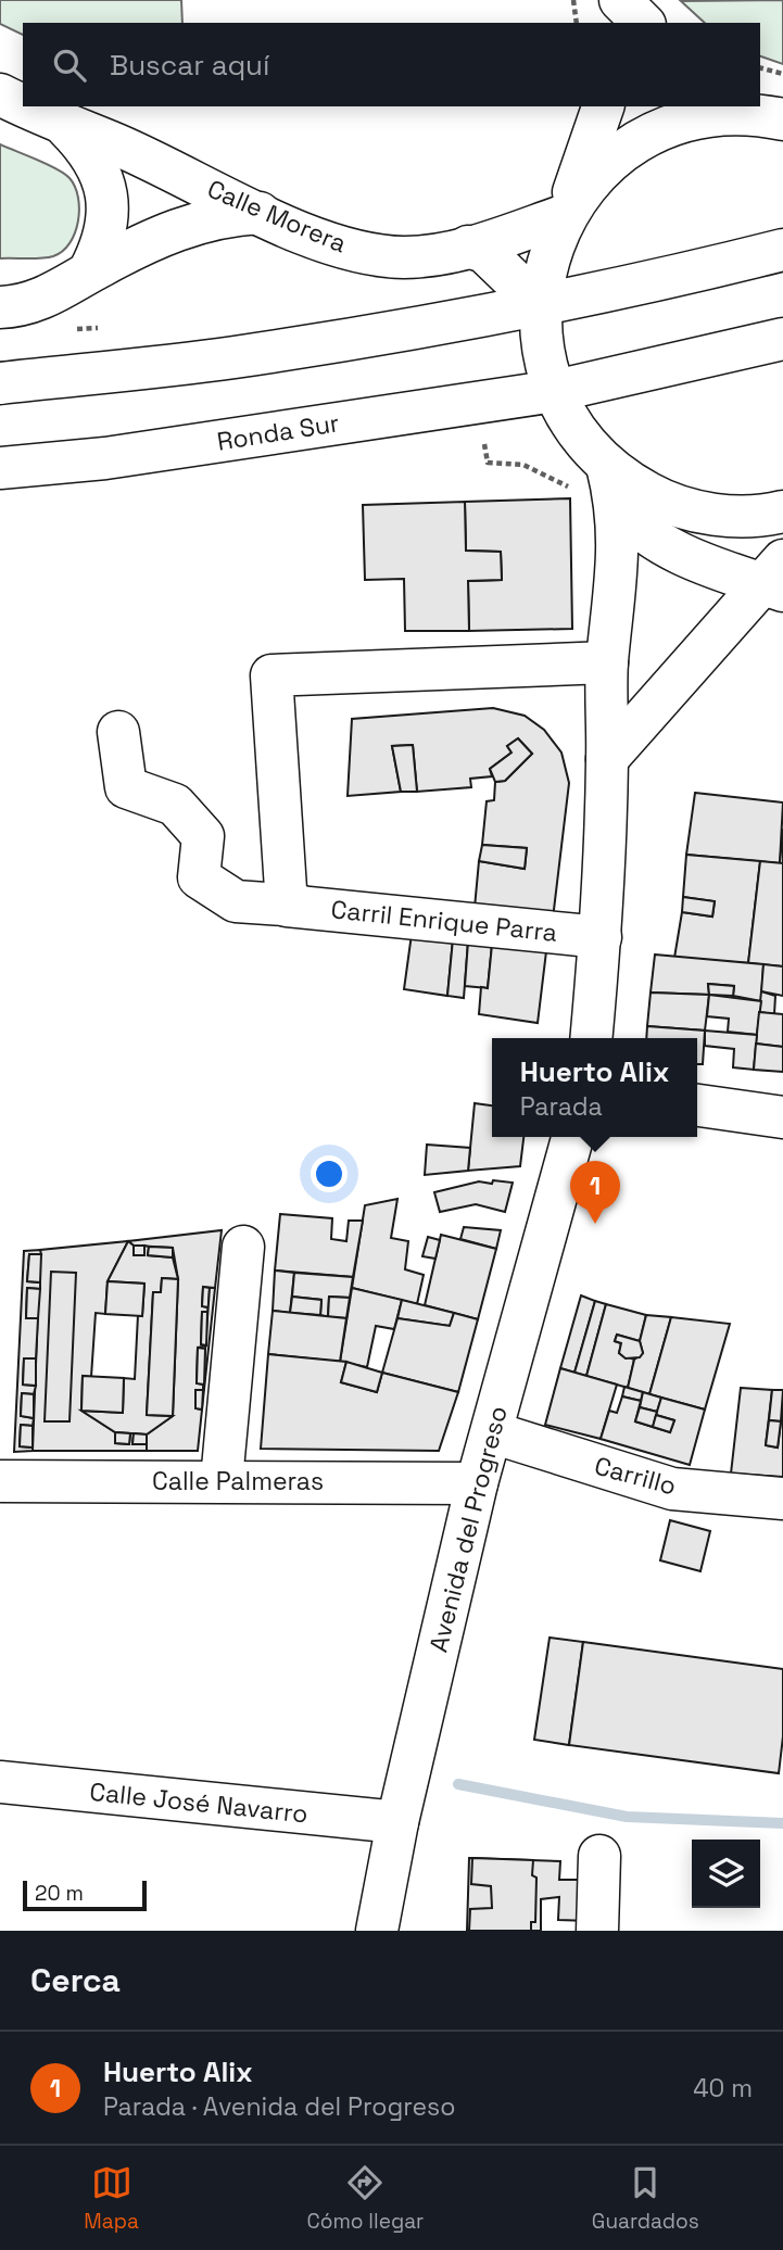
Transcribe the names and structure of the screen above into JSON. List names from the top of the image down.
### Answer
{
  "streets": {
    "main road": [
      "Calle Morera",
      "Ronda Sur",
      "Carril Enrique Parra",
      "Carrillo",
      "Calle Palmeras",
      "Avenida del Progreso",
      "Calle José Navarro"
    ]
  },
  "crossings": [
    ["Carrillo", "Avenida del Progreso"],
    ["Calle Palmeras", "Avenida del Progreso"],
    ["Avenida del Progreso", "Calle José Navarro"]
  ],
  "scale_bar": "20 m",
  "page": {
    "search": "Buscar aquí",
    "popup": ["Huerto Alix", "Parada"],
    "pins": "1",
    "scale": "20 m",
    "heading": "Cerca",
    "list": [
      {
        "mark": "1",
        "name": "Huerto Alix",
        "note": "Parada · Avenida del Progreso",
        "value": "40 m"
      }
    ],
    "nav": ["Mapa", "Cómo llegar", "Guardados"]
  }
}
